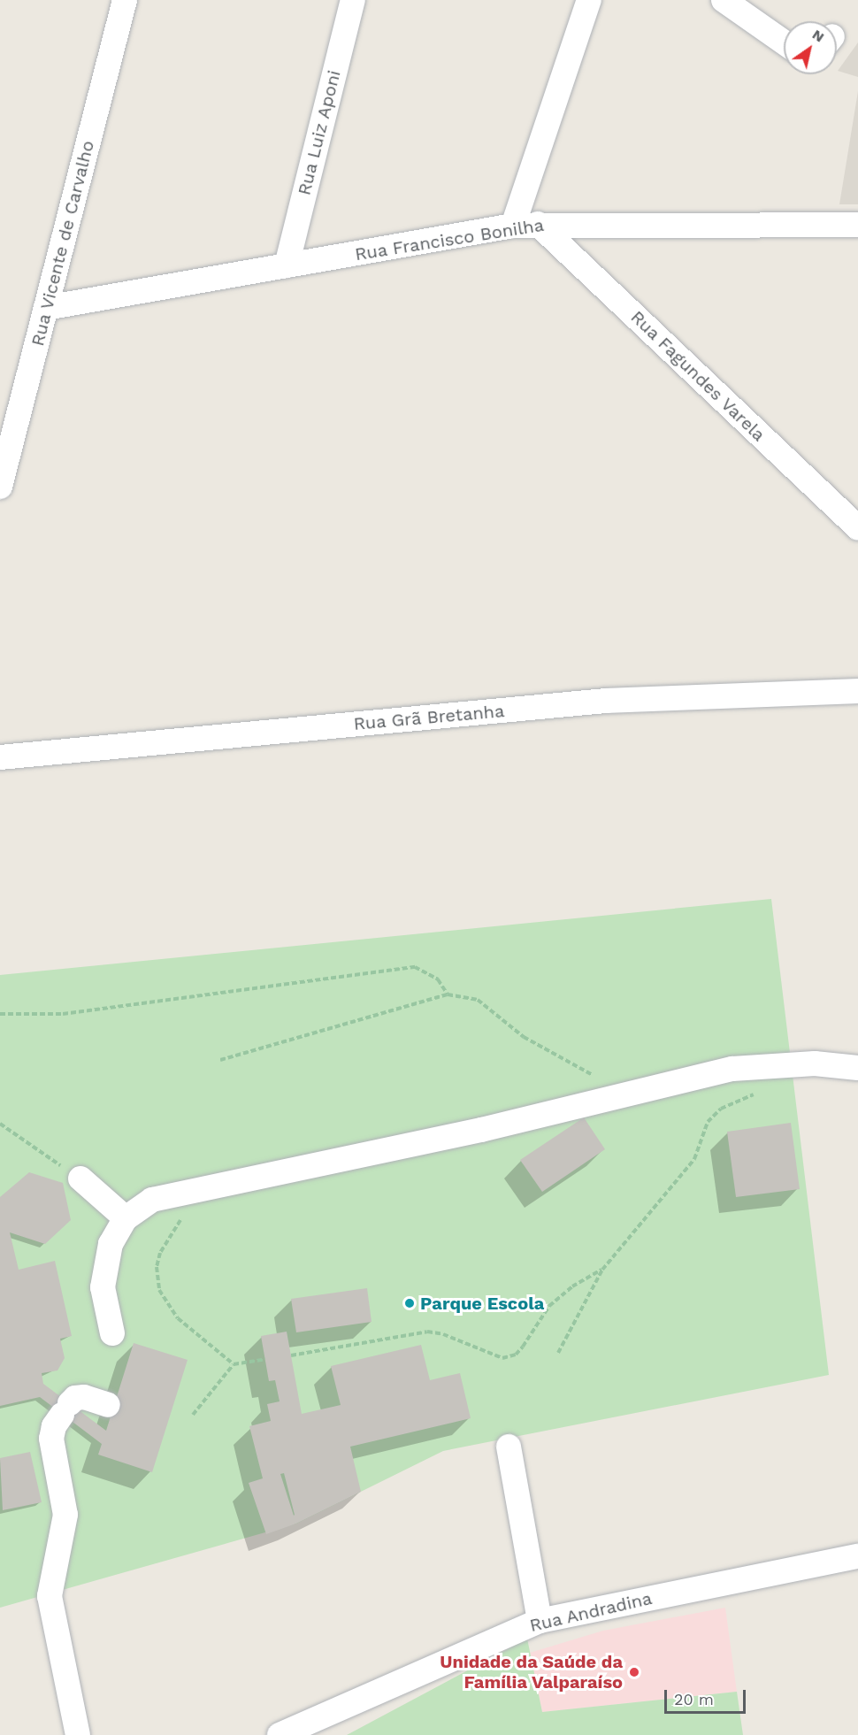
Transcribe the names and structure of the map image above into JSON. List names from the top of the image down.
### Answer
{
  "streets": {
    "street": [
      "Rua Luiz Aponi",
      "Rua Francisco Bonilha",
      "Rua Vicente de Carvalho",
      "Rua Fagundes Varela",
      "Rua Grã Bretanha",
      "Rua Andradina"
    ]
  },
  "crossings": [
    ["Rua Luiz Aponi", "Rua Francisco Bonilha"],
    ["Rua Francisco Bonilha", "Rua Vicente de Carvalho"],
    ["Rua Francisco Bonilha", "Rua Fagundes Varela"]
  ],
  "places": ["Parque Escola", "Unidade da Saúde da Família Valparaíso"],
  "scale_bar": "20 m",
  "north": "top right"
}
